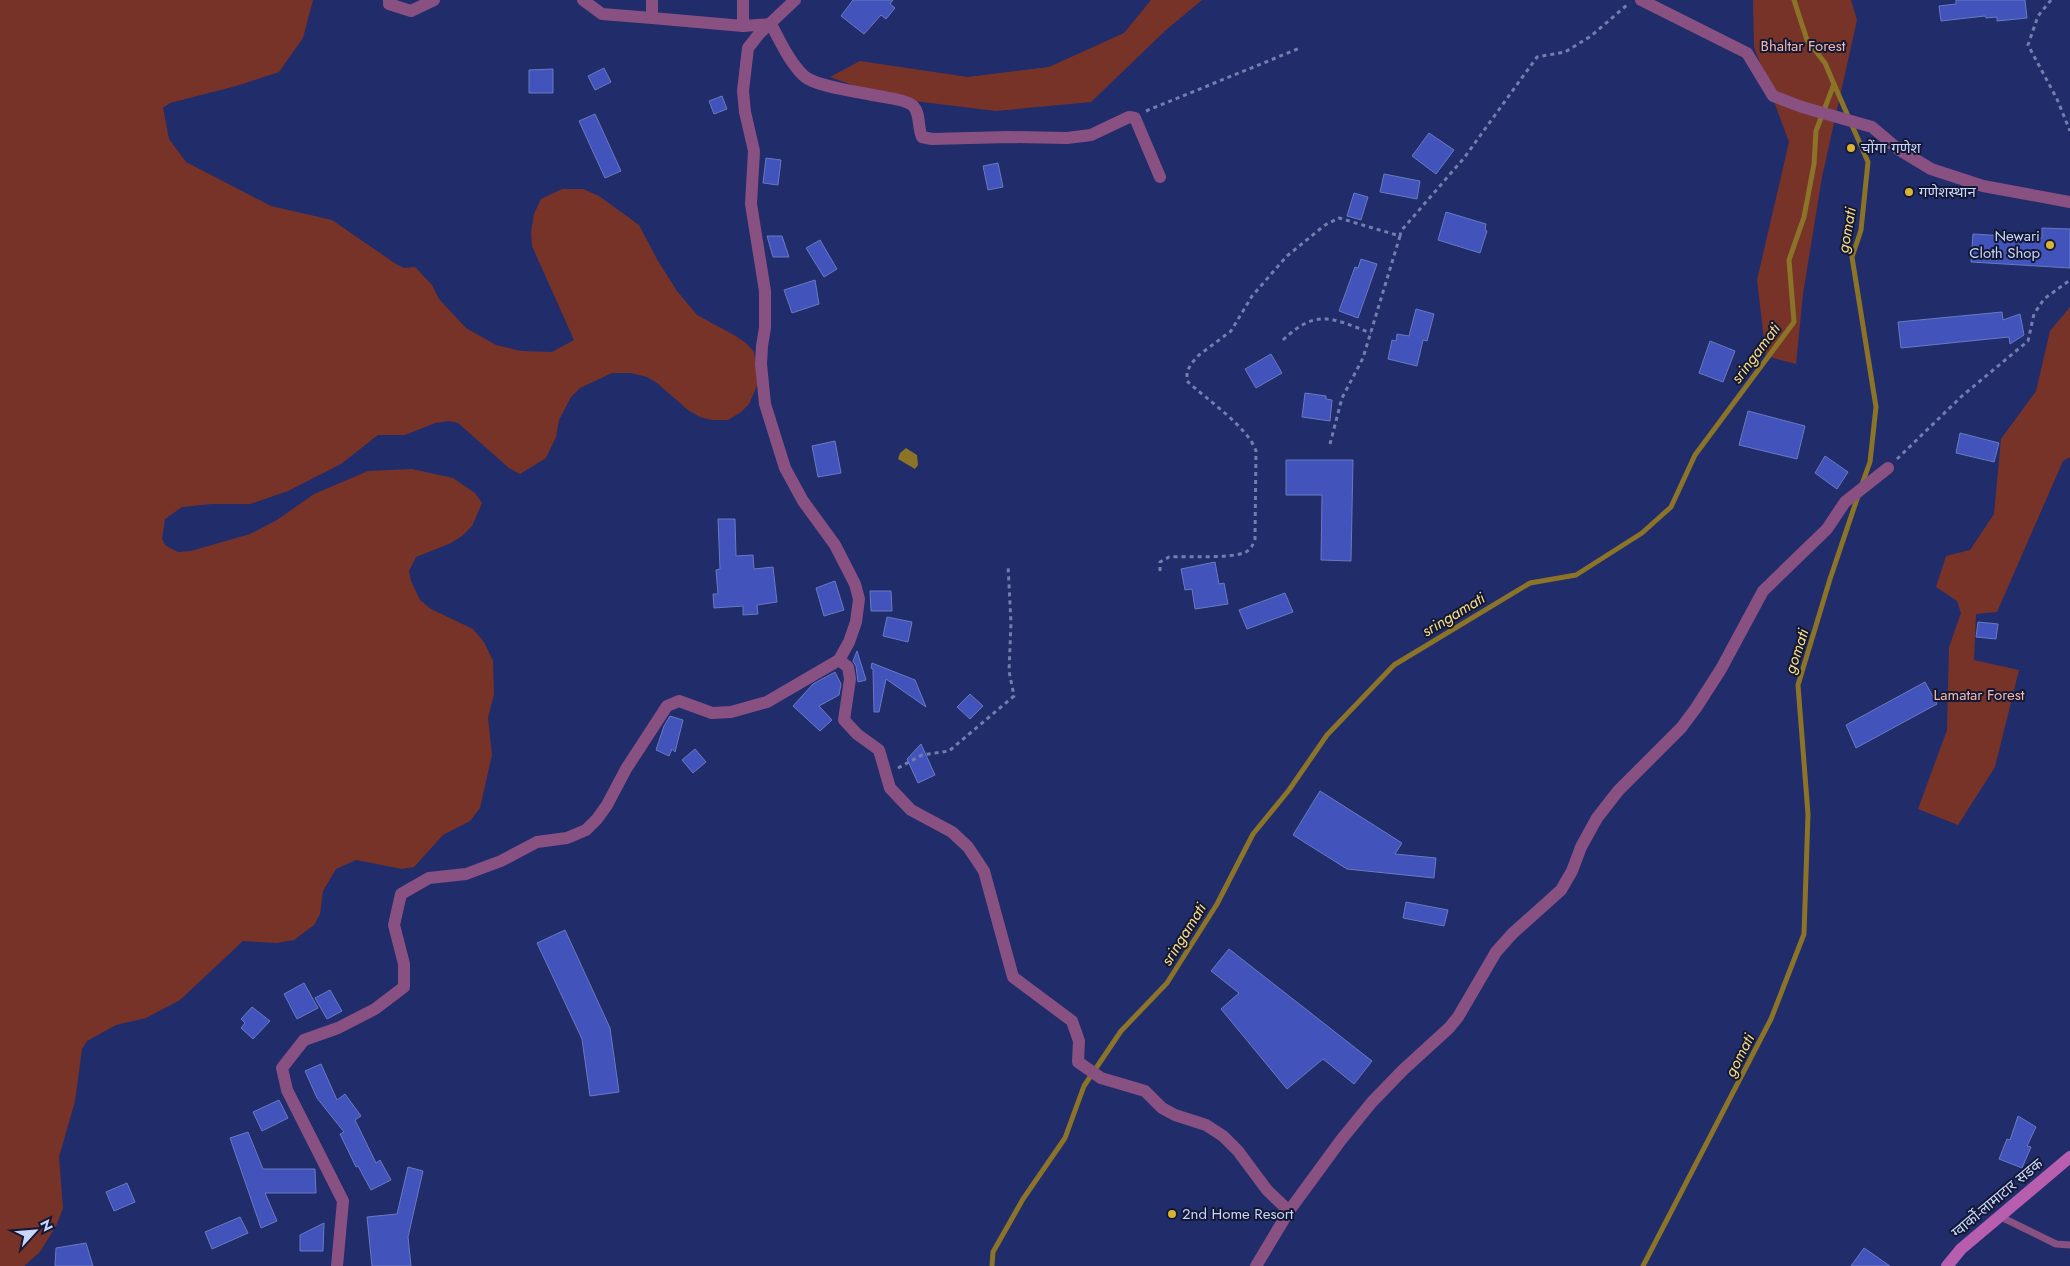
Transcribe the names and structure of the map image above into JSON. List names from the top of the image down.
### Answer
{
  "streets": {
    "main road": ["ग्वार्को-लामाटार सडक"]
  },
  "water": ["gomati", "sringamati"],
  "parks": ["Bhaltar Forest", "Lamatar Forest"],
  "places": [
    "चोंगा गणेश",
    "गणेशस्थान",
    "Newari Cloth Shop",
    "2nd Home Resort"
  ],
  "north": "top right"
}
